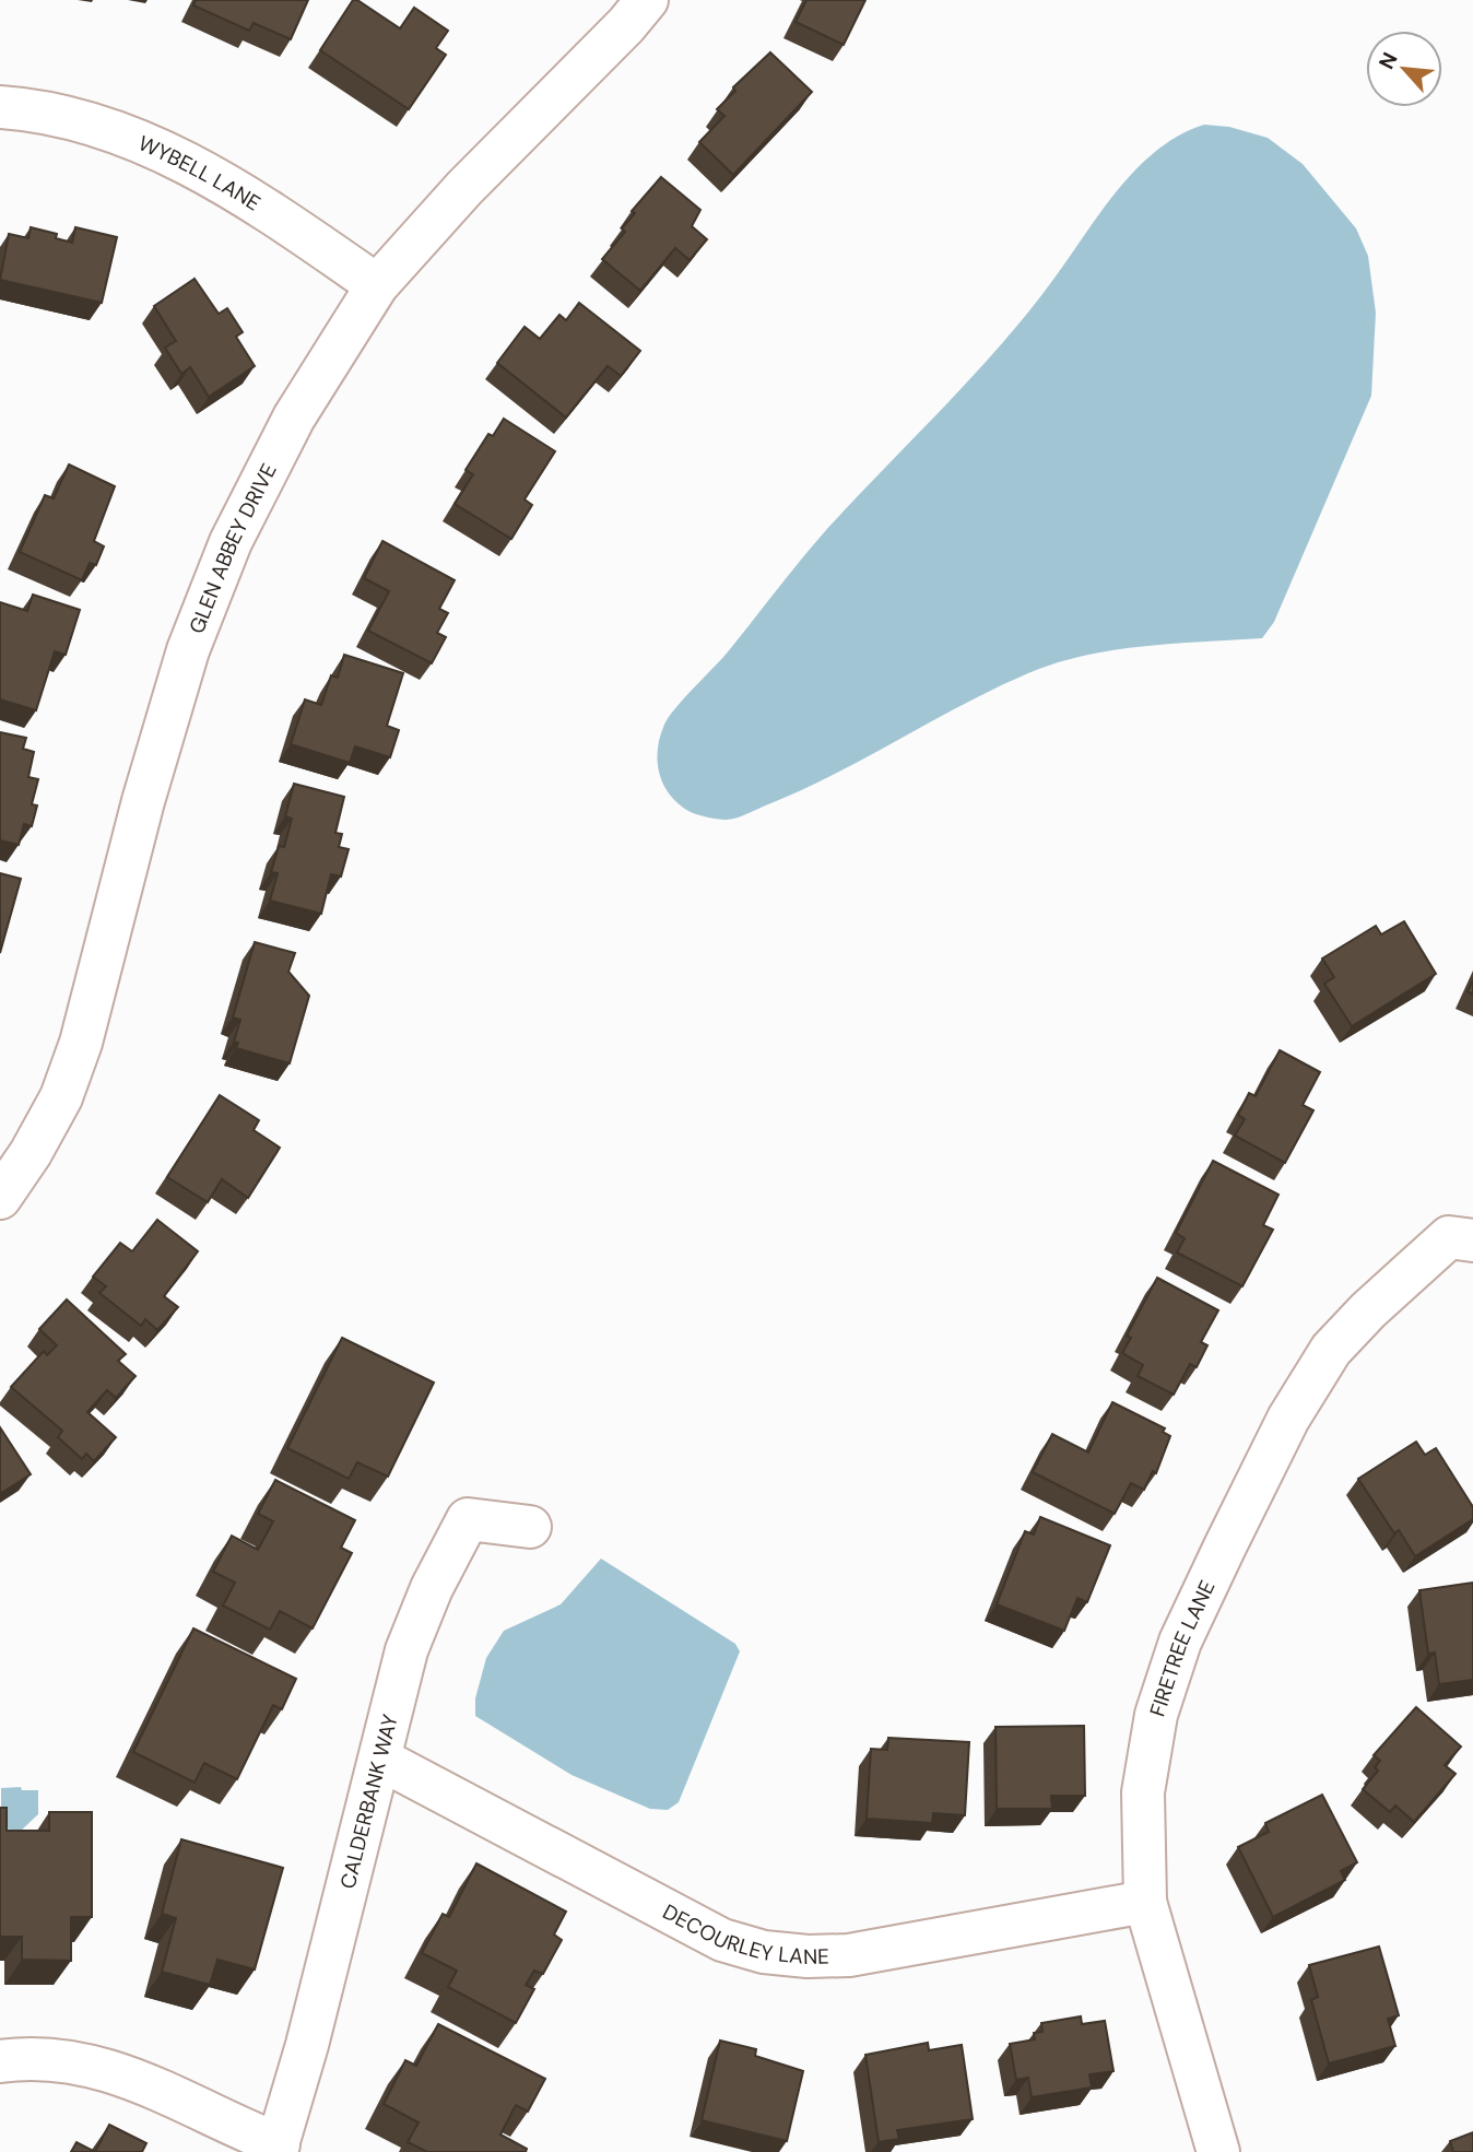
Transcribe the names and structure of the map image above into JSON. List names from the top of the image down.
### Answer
{
  "streets": {
    "street": [
      "WYBELL LANE",
      "GLEN ABBEY DRIVE",
      "FIRETREE LANE",
      "CALDERBANK WAY",
      "DECOURLEY LANE"
    ]
  },
  "crossings": [
    ["WYBELL LANE", "GLEN ABBEY DRIVE"],
    ["FIRETREE LANE", "DECOURLEY LANE"],
    ["CALDERBANK WAY", "DECOURLEY LANE"]
  ],
  "north": "top left"
}
